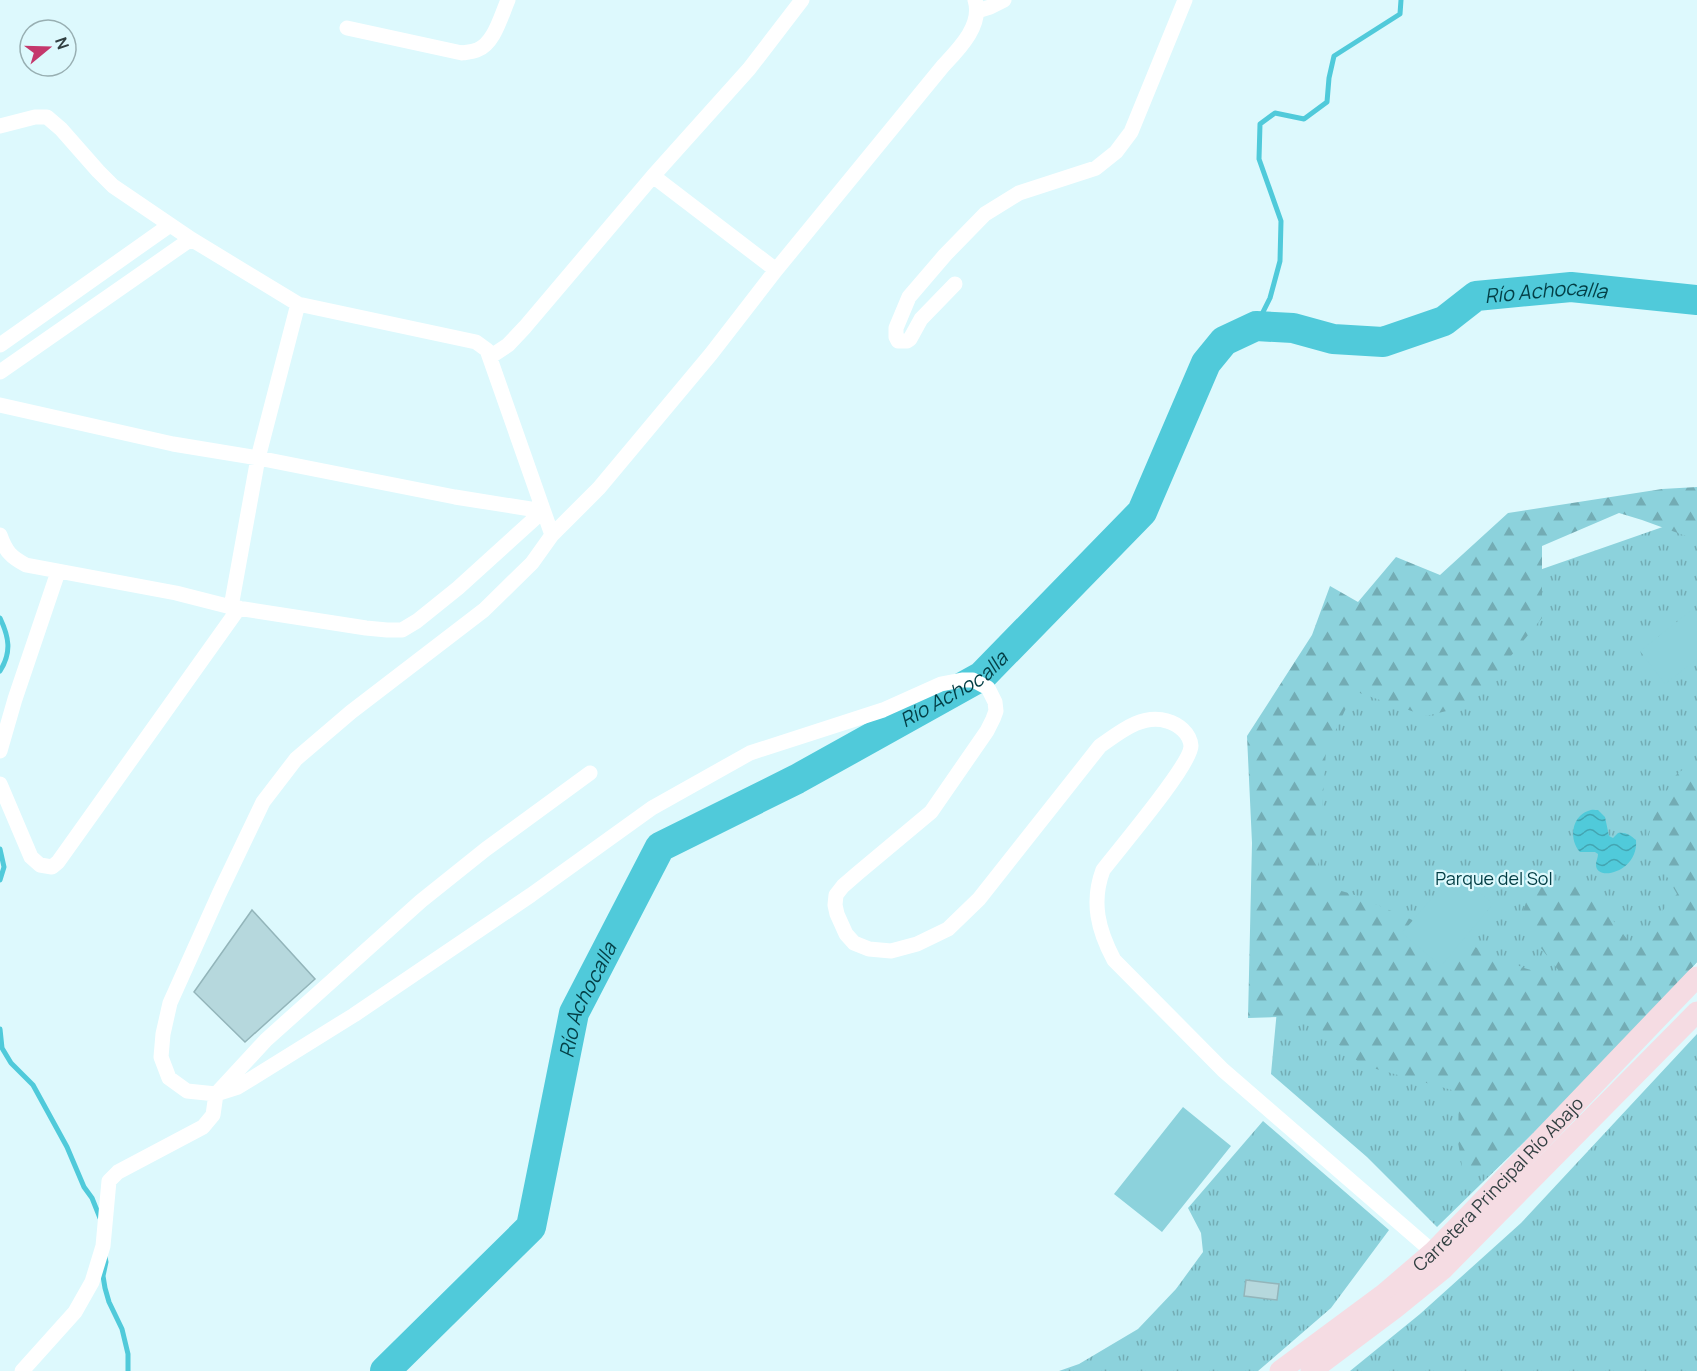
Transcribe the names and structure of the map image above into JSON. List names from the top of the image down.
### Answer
{
  "streets": {
    "main road": ["Carretera Principal Río Abajo"]
  },
  "water": ["Río Achocalla"],
  "parks": ["Parque del Sol"],
  "north": "right"
}
